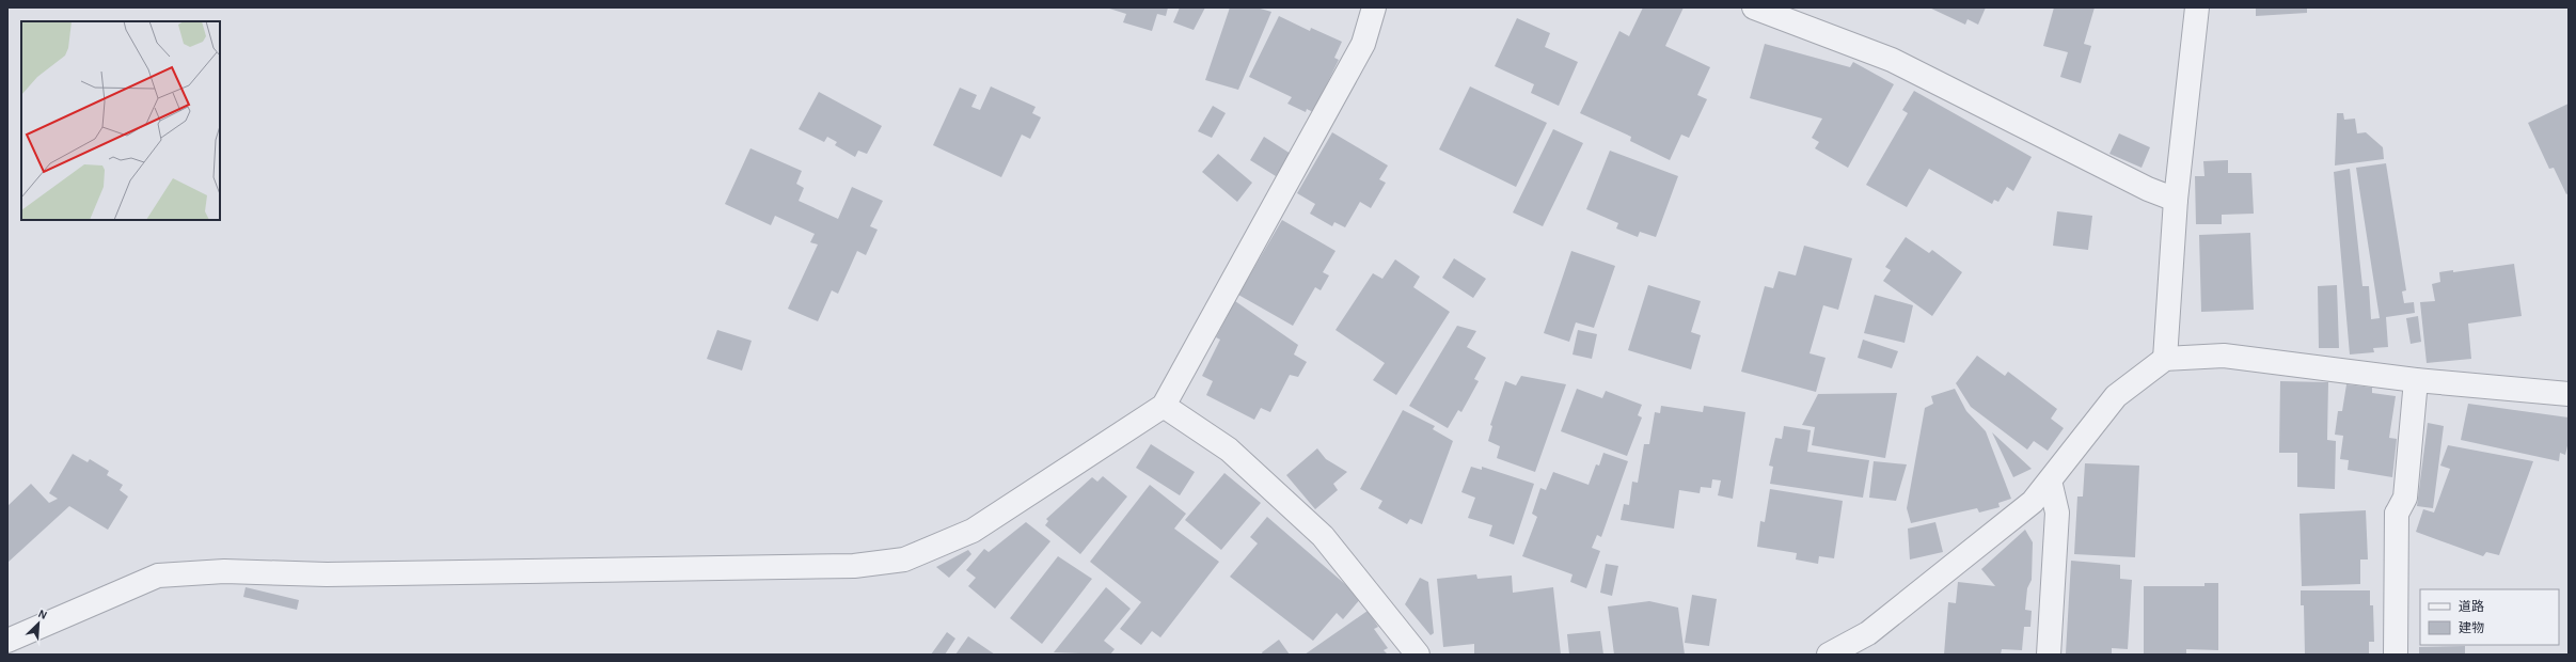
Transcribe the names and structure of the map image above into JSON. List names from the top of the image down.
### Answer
{
  "legend": ["道路", "建物"],
  "north": "top right"
}
